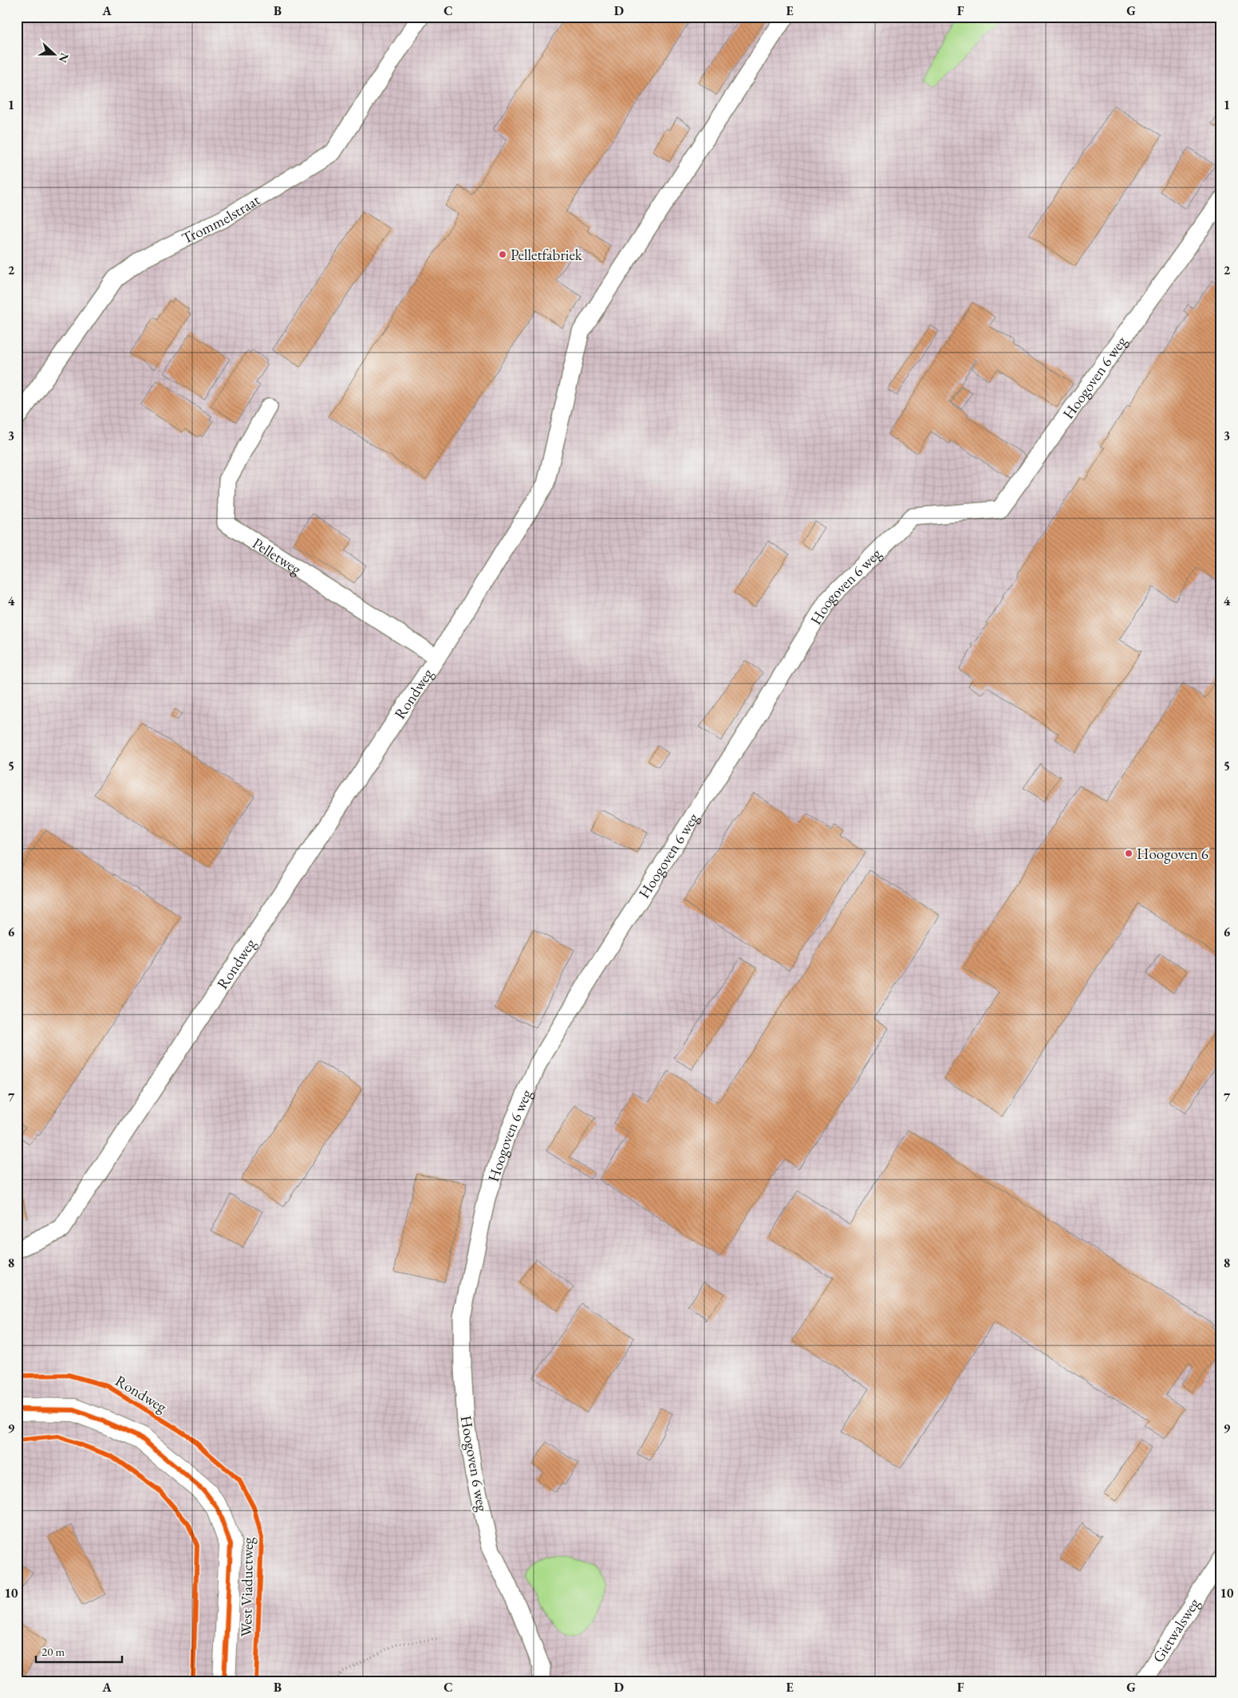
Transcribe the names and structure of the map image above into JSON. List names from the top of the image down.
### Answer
{
  "streets": {
    "street": ["West Viaductweg"],
    "lane": [
      "Trommelstraat",
      "Hoogoven 6 weg",
      "Pelletweg",
      "Rondweg",
      "Gietwalsweg"
    ]
  },
  "crossings": [
    ["Pelletweg", "Rondweg"]
  ],
  "places": ["Pelletfabriek", "Hoogoven 6"],
  "scale_bar": "20 m",
  "north": "right",
  "grid": {
    "columns": [
      "A",
      "B",
      "C",
      "D",
      "E",
      "F",
      "G"
    ],
    "rows": [
      "1",
      "2",
      "3",
      "4",
      "5",
      "6",
      "7",
      "8",
      "9",
      "10"
    ]
  }
}
